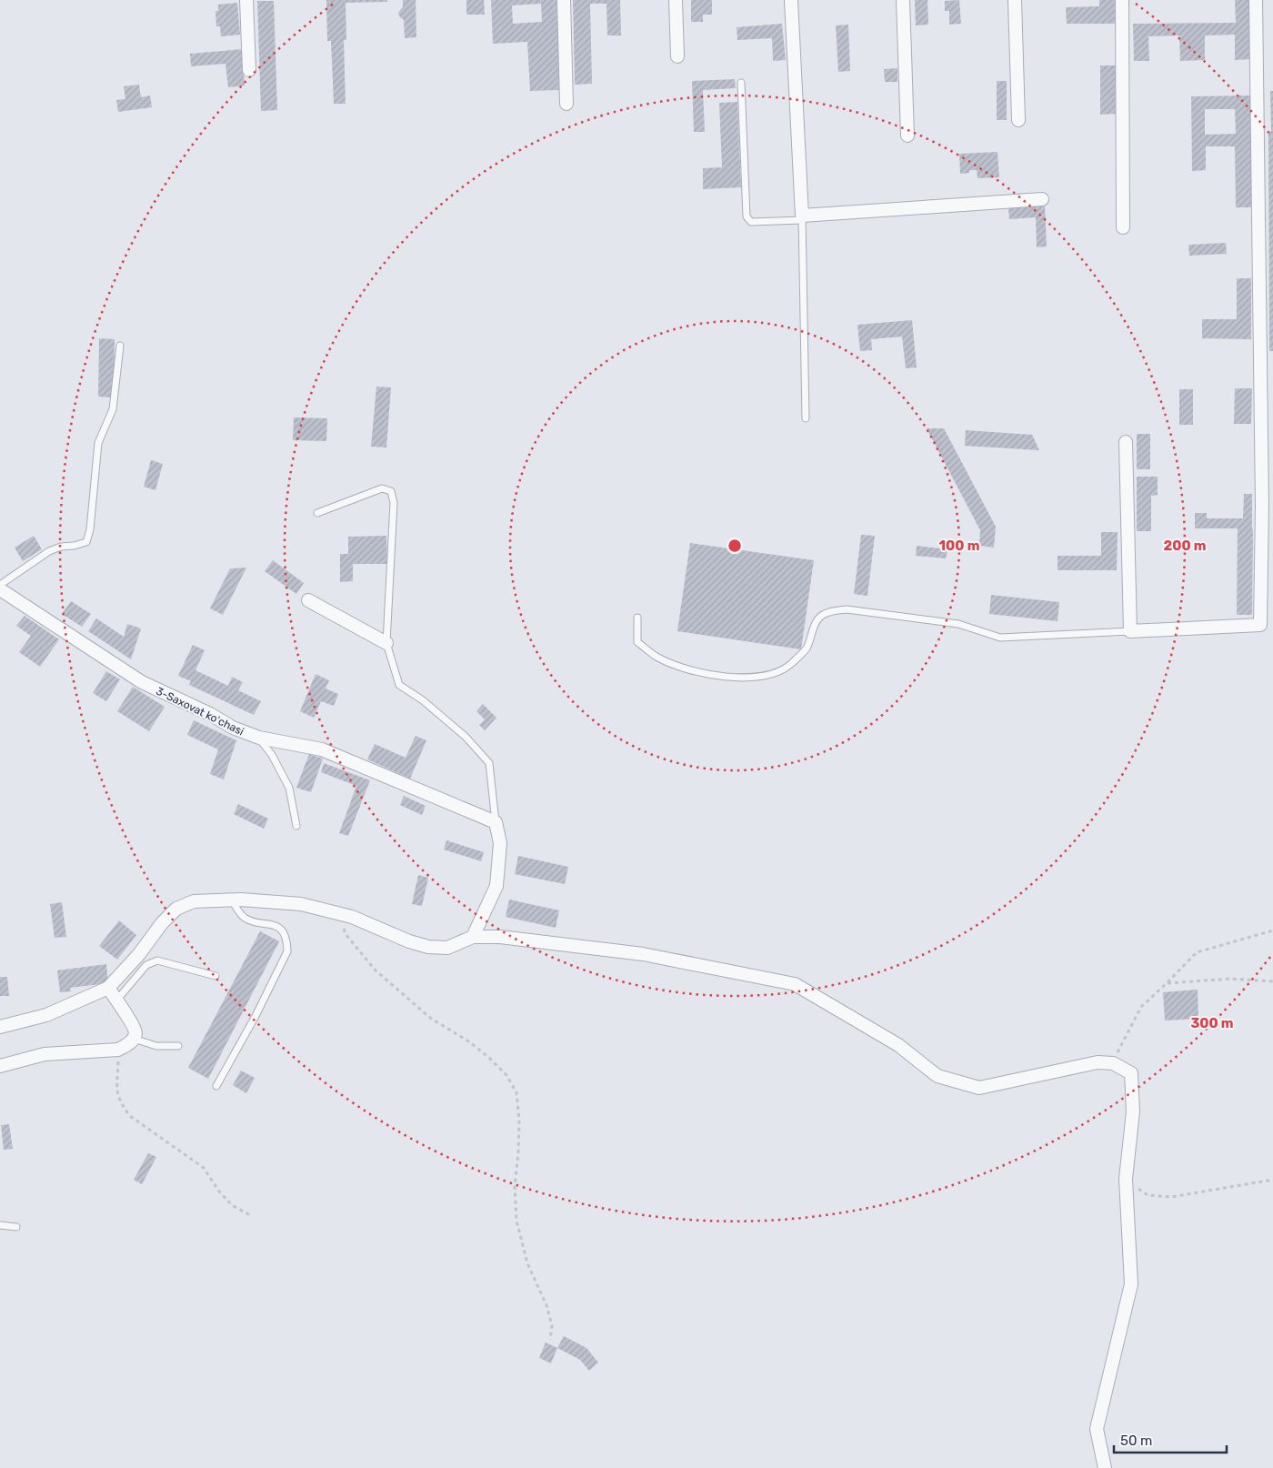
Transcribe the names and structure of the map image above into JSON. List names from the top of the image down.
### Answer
{
  "streets": {
    "street": ["3-Saxovat koʻchasi"]
  },
  "scale_bar": "50 m",
  "rings": ["100 m", "200 m", "300 m"]
}
